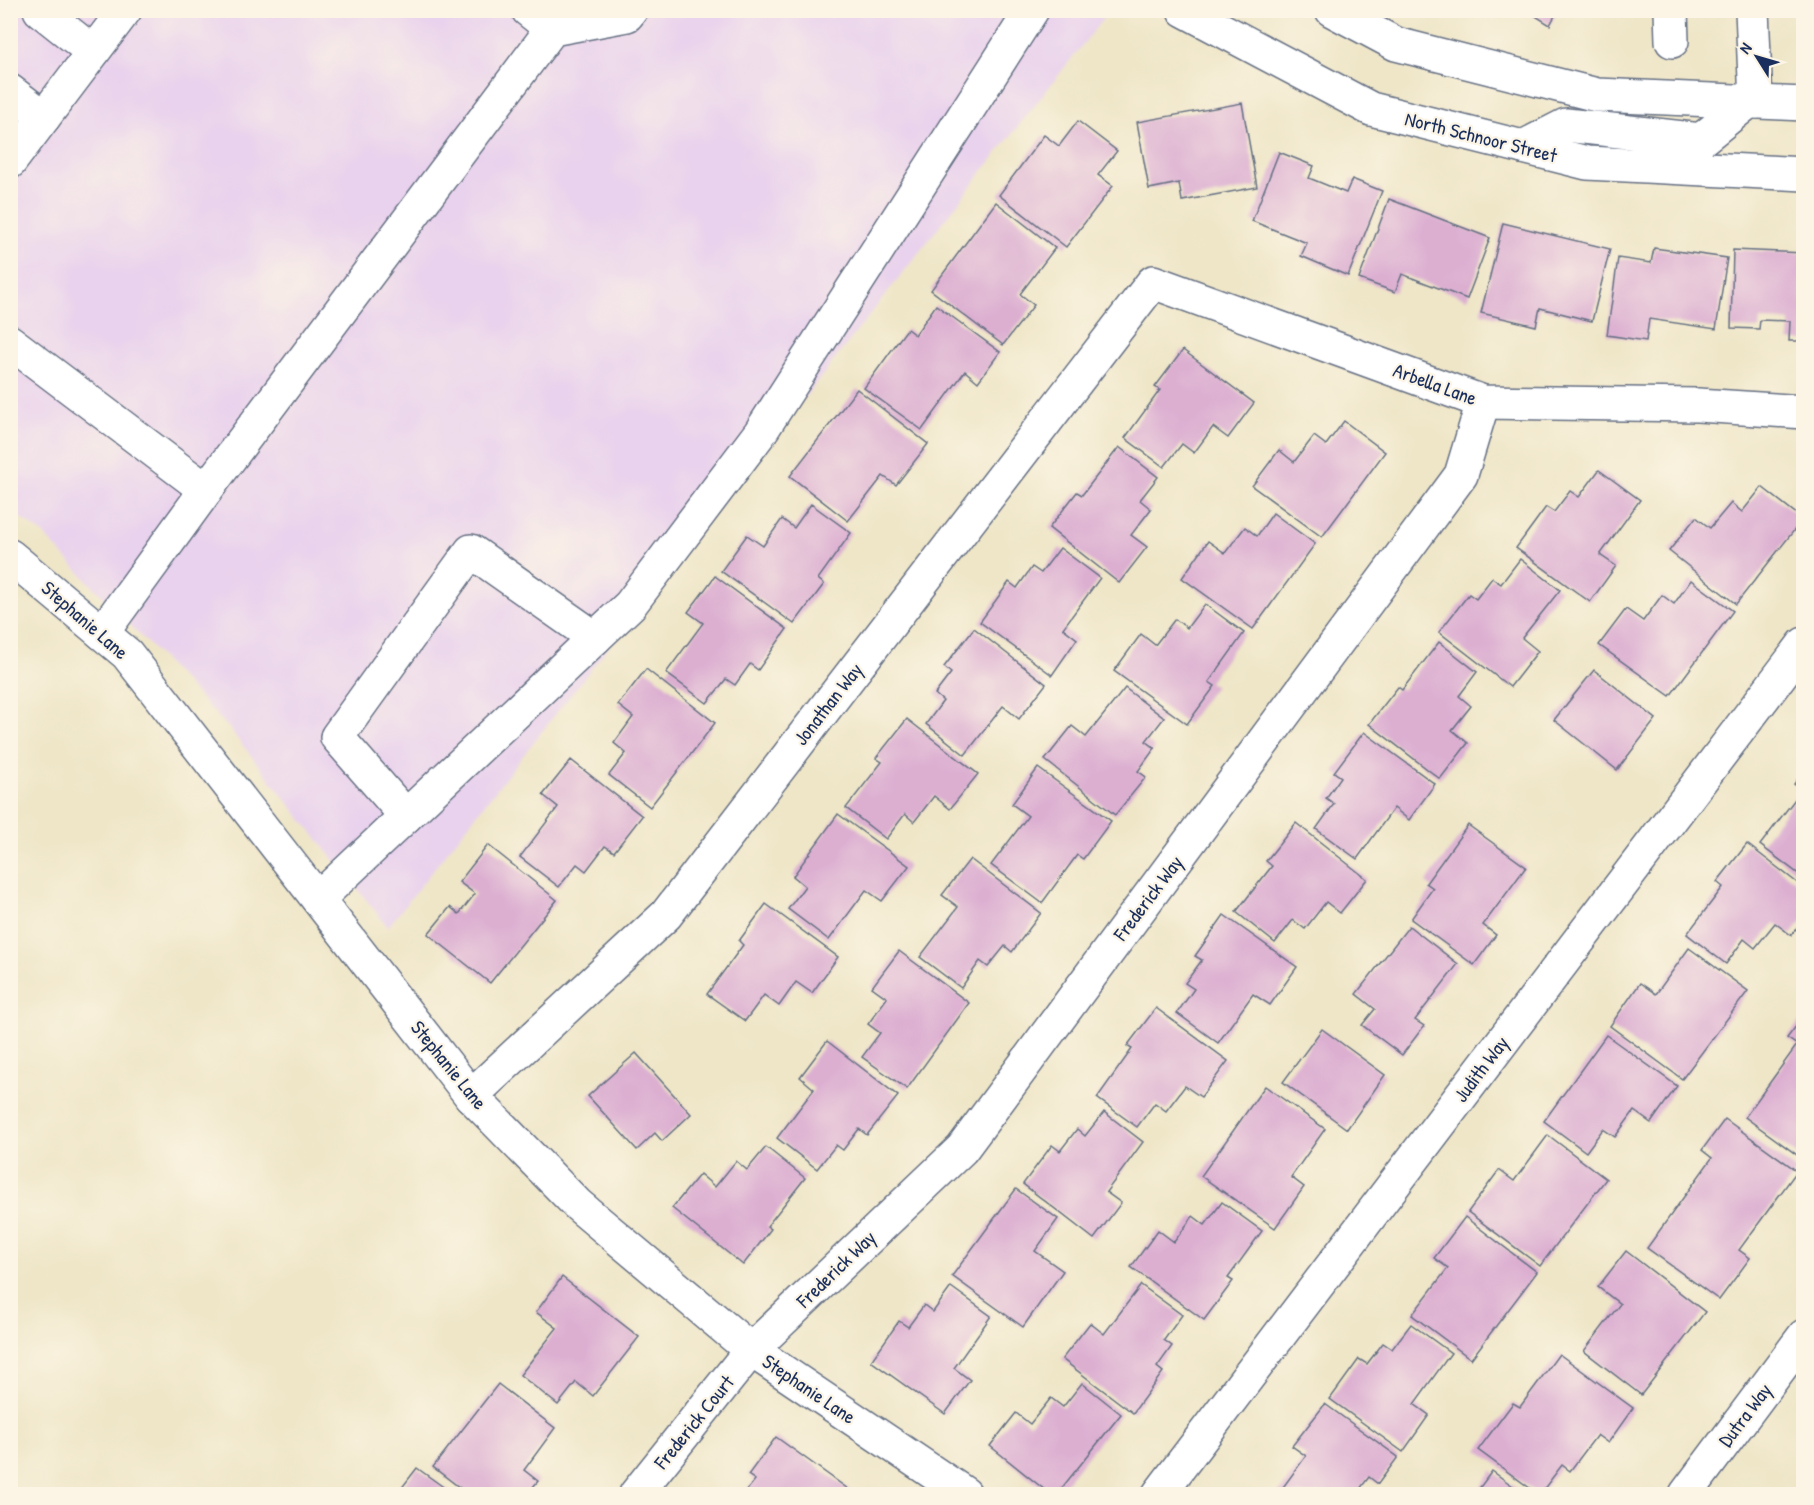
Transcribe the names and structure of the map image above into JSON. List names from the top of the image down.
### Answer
{
  "streets": {
    "street": [
      "North Schnoor Street",
      "Arbella Lane",
      "Stephanie Lane",
      "Jonathan Way",
      "Frederick Way",
      "Judith Way",
      "Dutra Way",
      "Frederick Court"
    ]
  },
  "crossings": [
    ["Arbella Lane", "Jonathan Way"],
    ["Arbella Lane", "Frederick Way"],
    ["Stephanie Lane", "Jonathan Way"],
    ["Stephanie Lane", "Frederick Way"],
    ["Stephanie Lane", "Frederick Court"],
    ["Frederick Way", "Frederick Court"]
  ],
  "north": "top left"
}
